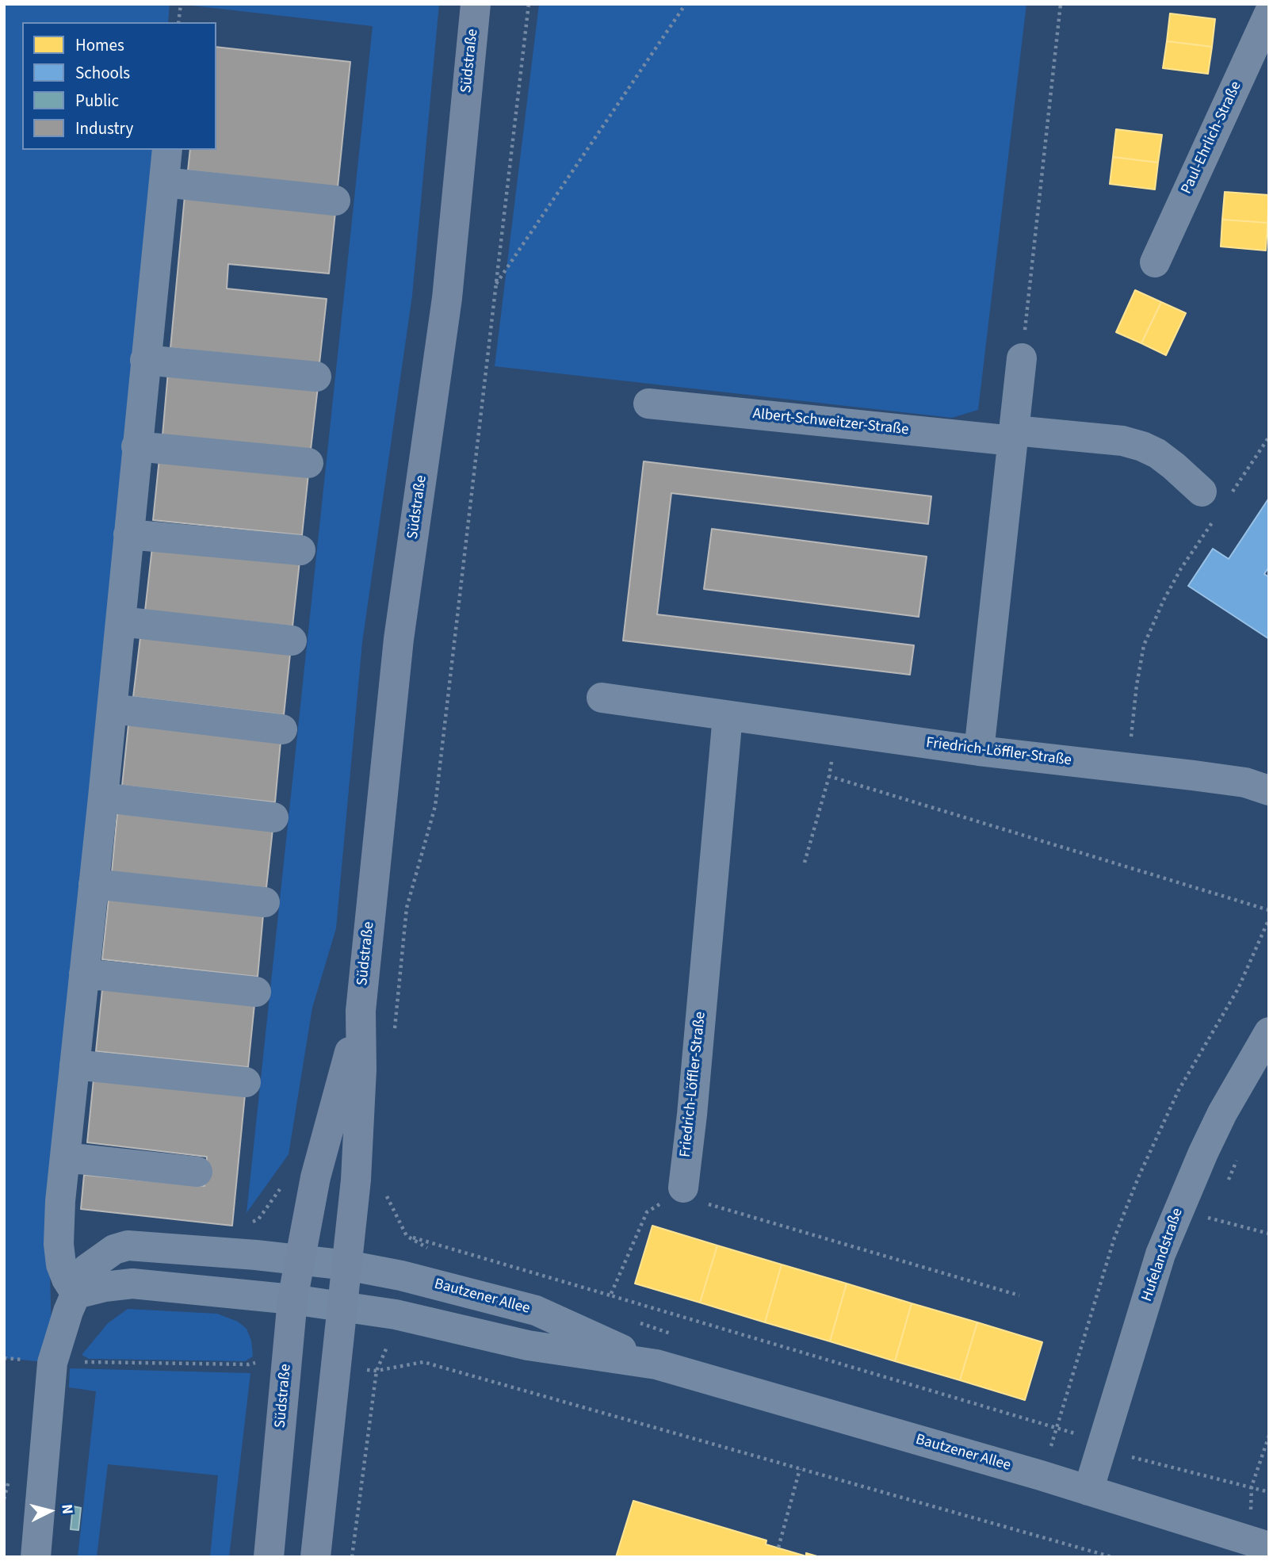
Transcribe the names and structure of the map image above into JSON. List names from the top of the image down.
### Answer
{
  "streets": {
    "main road": ["Südstraße"],
    "street": [
      "Paul-Ehrlich-Straße",
      "Albert-Schweitzer-Straße",
      "Friedrich-Löffler-Straße",
      "Hufelandstraße",
      "Bautzener Allee"
    ]
  },
  "crossings": [
    ["Südstraße", "Bautzener Allee"],
    ["Hufelandstraße", "Bautzener Allee"]
  ],
  "legend": [
    "Homes",
    "Schools",
    "Public",
    "Industry"
  ],
  "north": "right"
}
